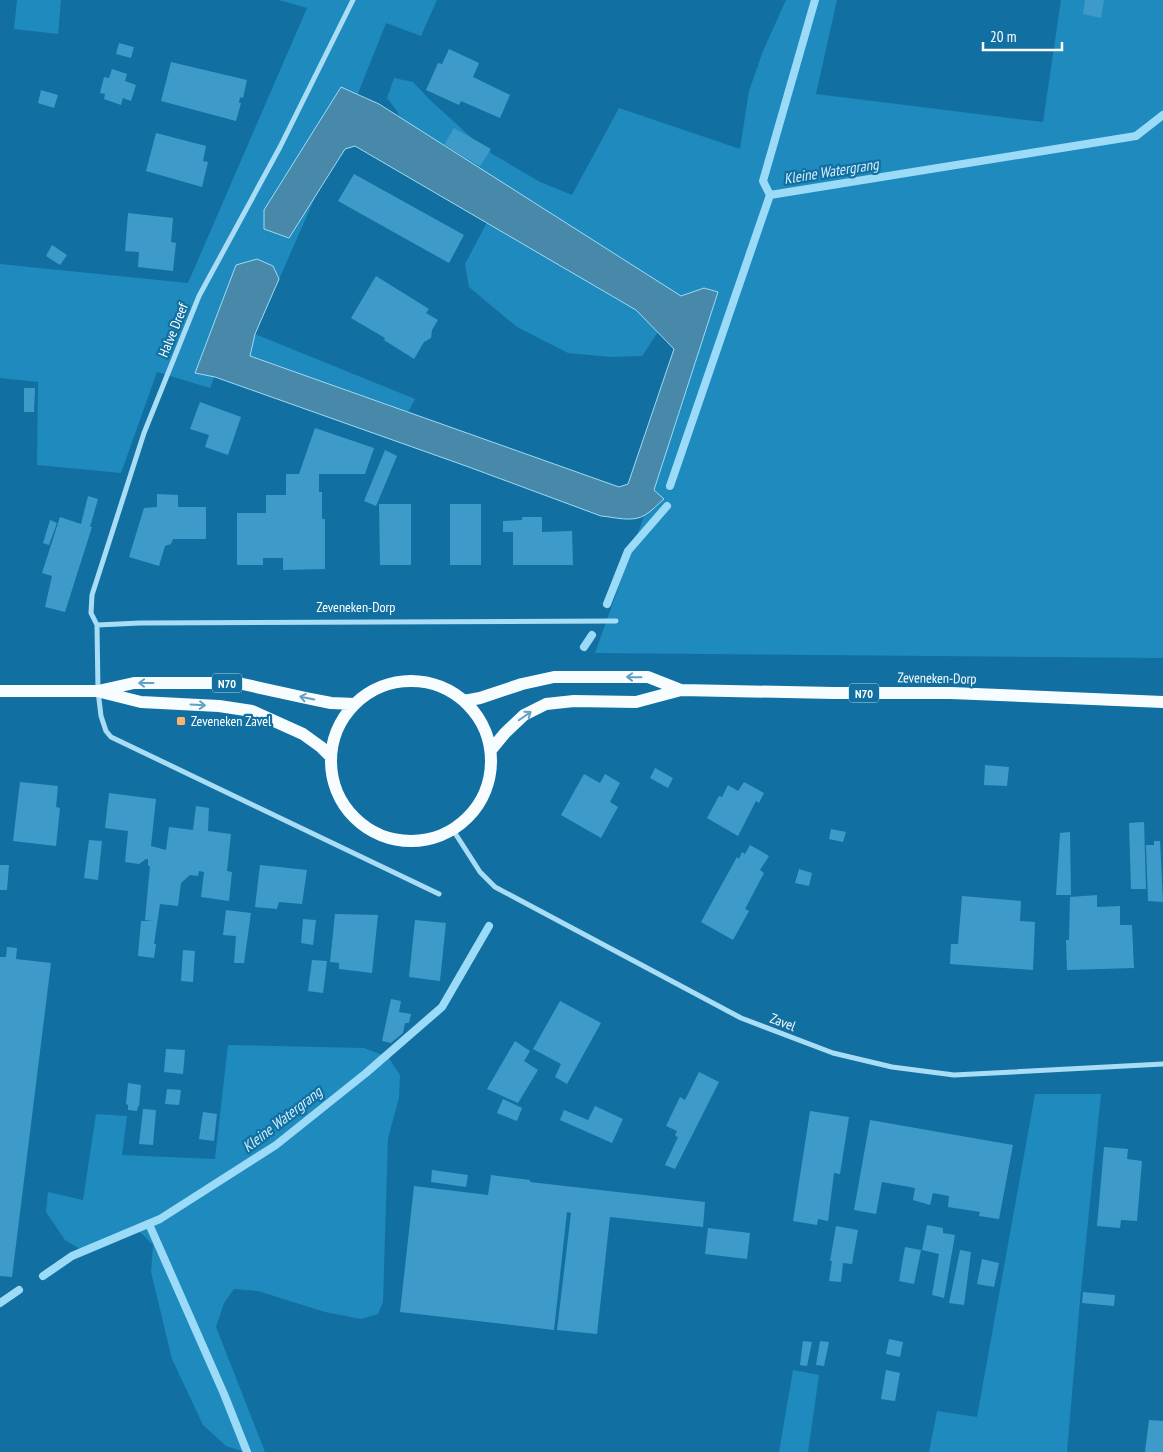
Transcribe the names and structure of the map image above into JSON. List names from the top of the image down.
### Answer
{
  "streets": {
    "main road": ["Zeveneken-Dorp", "N70"],
    "street": ["Halve Dreef", "Zavel"]
  },
  "crossings": [
    ["Halve Dreef", "Zeveneken-Dorp"],
    ["Halve Dreef", "N70"],
    ["Zeveneken-Dorp", "N70"],
    ["Zeveneken-Dorp", "Zavel"],
    ["N70", "Zavel"]
  ],
  "water": ["Kleine Watergrang"],
  "places": {
    "transit": ["Zeveneken Zavel"]
  },
  "scale_bar": "20 m"
}
